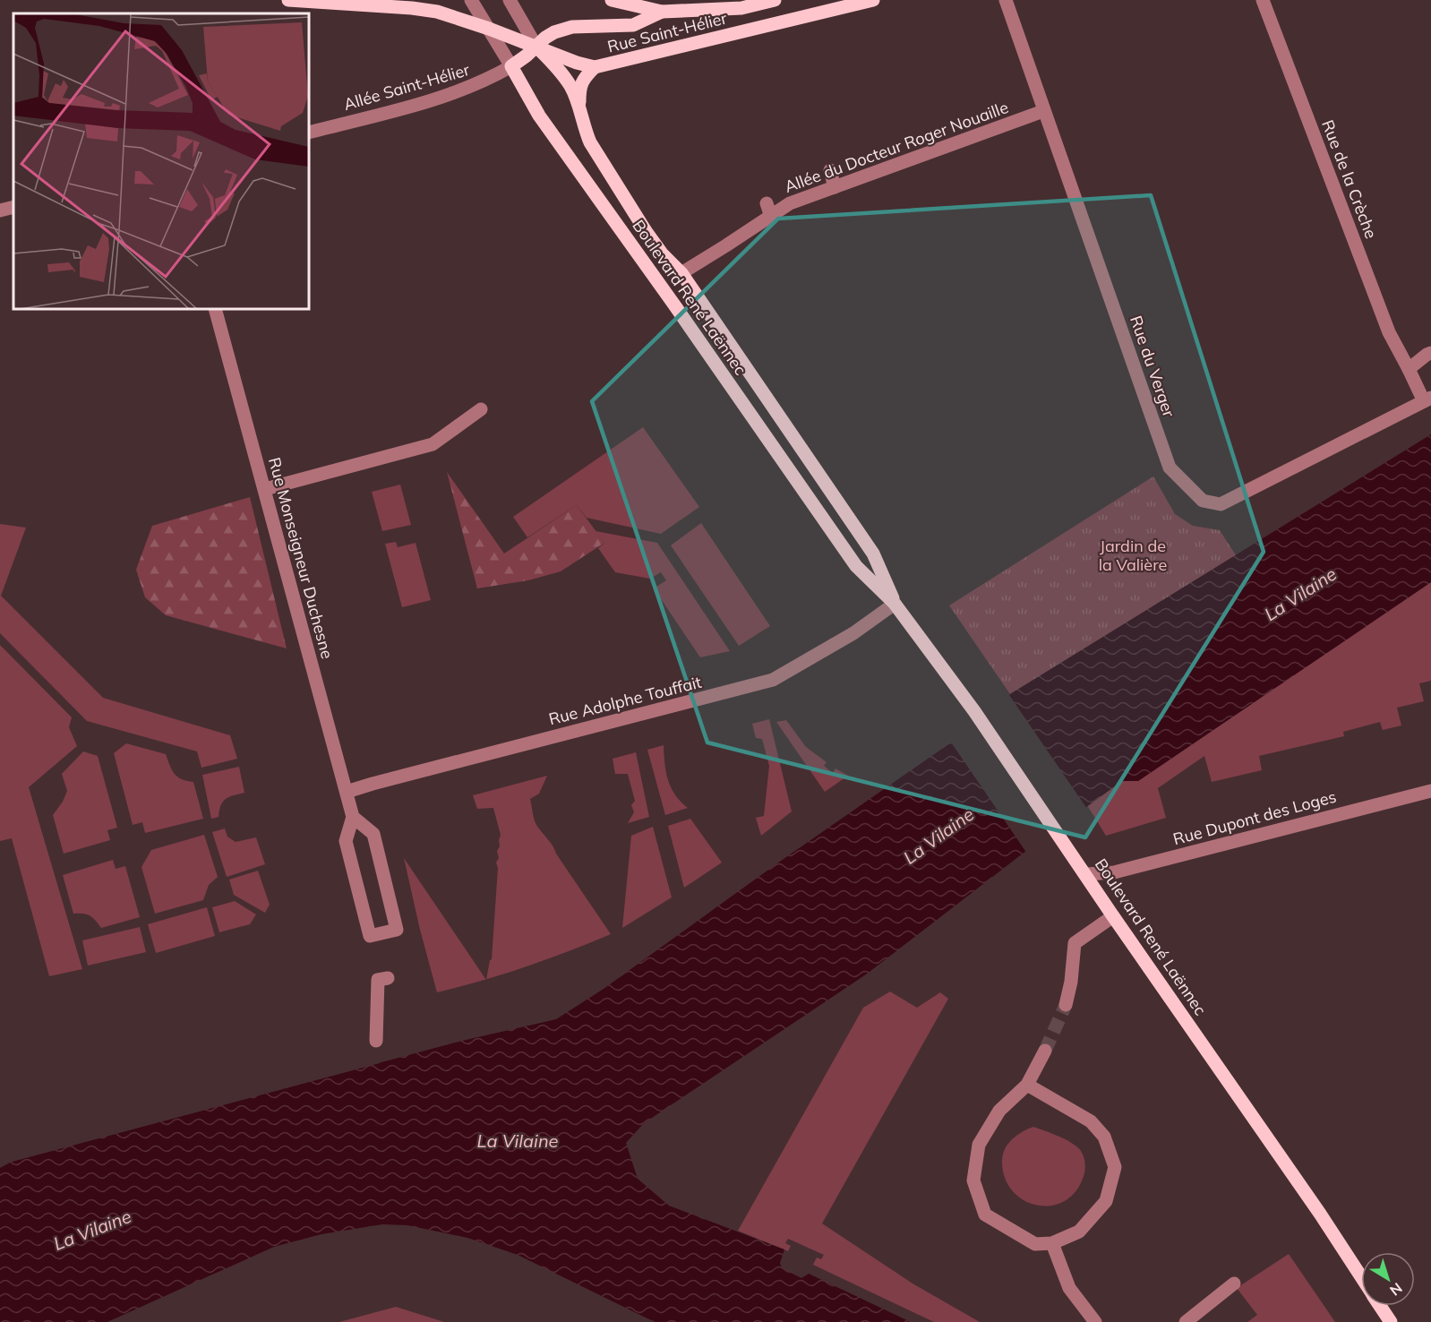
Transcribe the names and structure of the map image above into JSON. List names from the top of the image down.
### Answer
{
  "streets": {
    "main road": ["Rue Saint-Hélier", "Boulevard René Laënnec"],
    "street": [
      "Allée Saint-Hélier",
      "Allée du Docteur Roger Nouaille",
      "Rue de la Crèche",
      "Rue du Verger",
      "Rue Monseigneur Duchesne",
      "Rue Adolphe Touffait",
      "Rue Dupont des Loges"
    ]
  },
  "crossings": [
    ["Rue Saint-Hélier", "Allée Saint-Hélier"],
    ["Rue Saint-Hélier", "Boulevard René Laënnec"],
    ["Allée Saint-Hélier", "Boulevard René Laënnec"],
    ["Allée du Docteur Roger Nouaille", "Boulevard René Laënnec"],
    ["Allée du Docteur Roger Nouaille", "Rue du Verger"],
    ["Rue de la Crèche", "Rue du Verger"],
    ["Boulevard René Laënnec", "Rue Adolphe Touffait"],
    ["Boulevard René Laënnec", "Rue Dupont des Loges"],
    ["Rue Monseigneur Duchesne", "Rue Adolphe Touffait"]
  ],
  "water": ["La Vilaine"],
  "parks": ["Jardin de la Valière"],
  "north": "bottom right"
}
